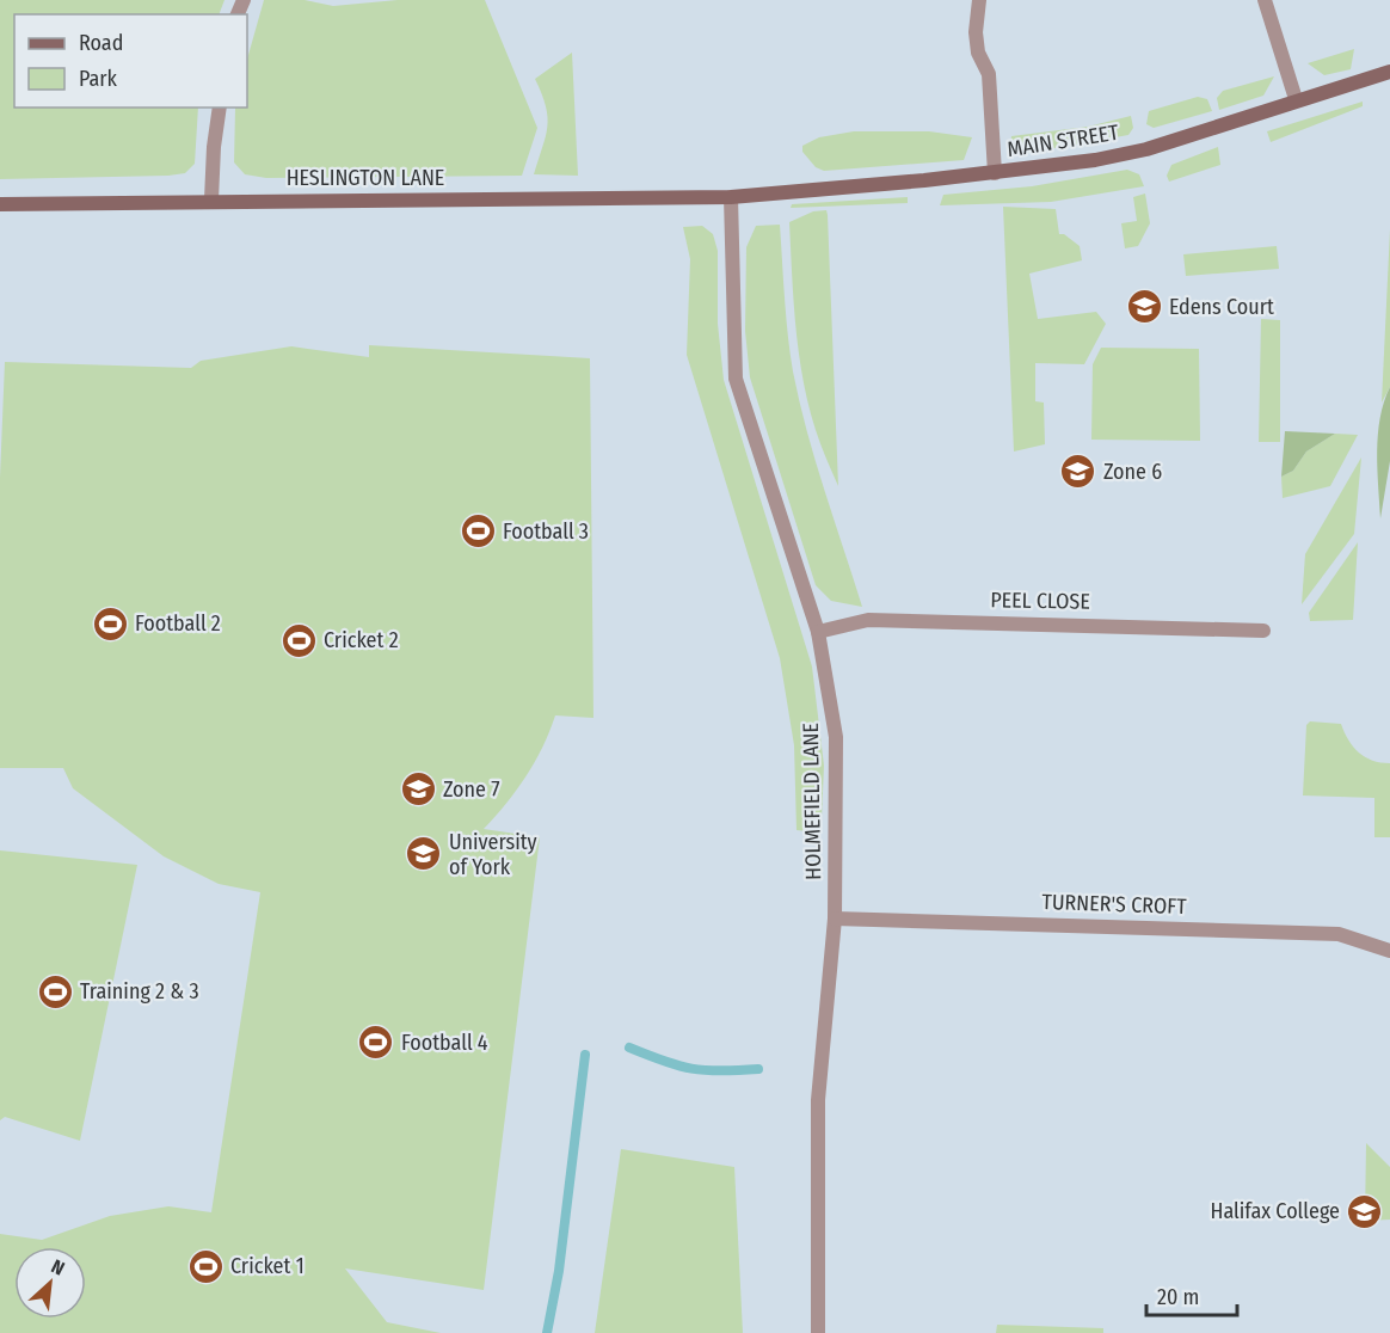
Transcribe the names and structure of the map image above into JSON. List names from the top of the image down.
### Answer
{
  "streets": {
    "street": [
      "MAIN STREET",
      "HESLINGTON LANE",
      "PEEL CLOSE",
      "HOLMEFIELD LANE",
      "TURNER'S CROFT"
    ]
  },
  "crossings": [
    ["MAIN STREET", "HESLINGTON LANE"],
    ["MAIN STREET", "HOLMEFIELD LANE"],
    ["HESLINGTON LANE", "HOLMEFIELD LANE"],
    ["PEEL CLOSE", "HOLMEFIELD LANE"],
    ["HOLMEFIELD LANE", "TURNER'S CROFT"]
  ],
  "places": {
    "school or university": [
      "Edens Court",
      "Zone 6",
      "Zone 7",
      "University of York",
      "Halifax College"
    ],
    "sports": [
      "Football 3",
      "Football 2",
      "Cricket 2",
      "Training 2 & 3",
      "Football 4",
      "Cricket 1"
    ]
  },
  "legend": ["Road", "Park"],
  "scale_bar": "20 m",
  "north": "top right"
}
